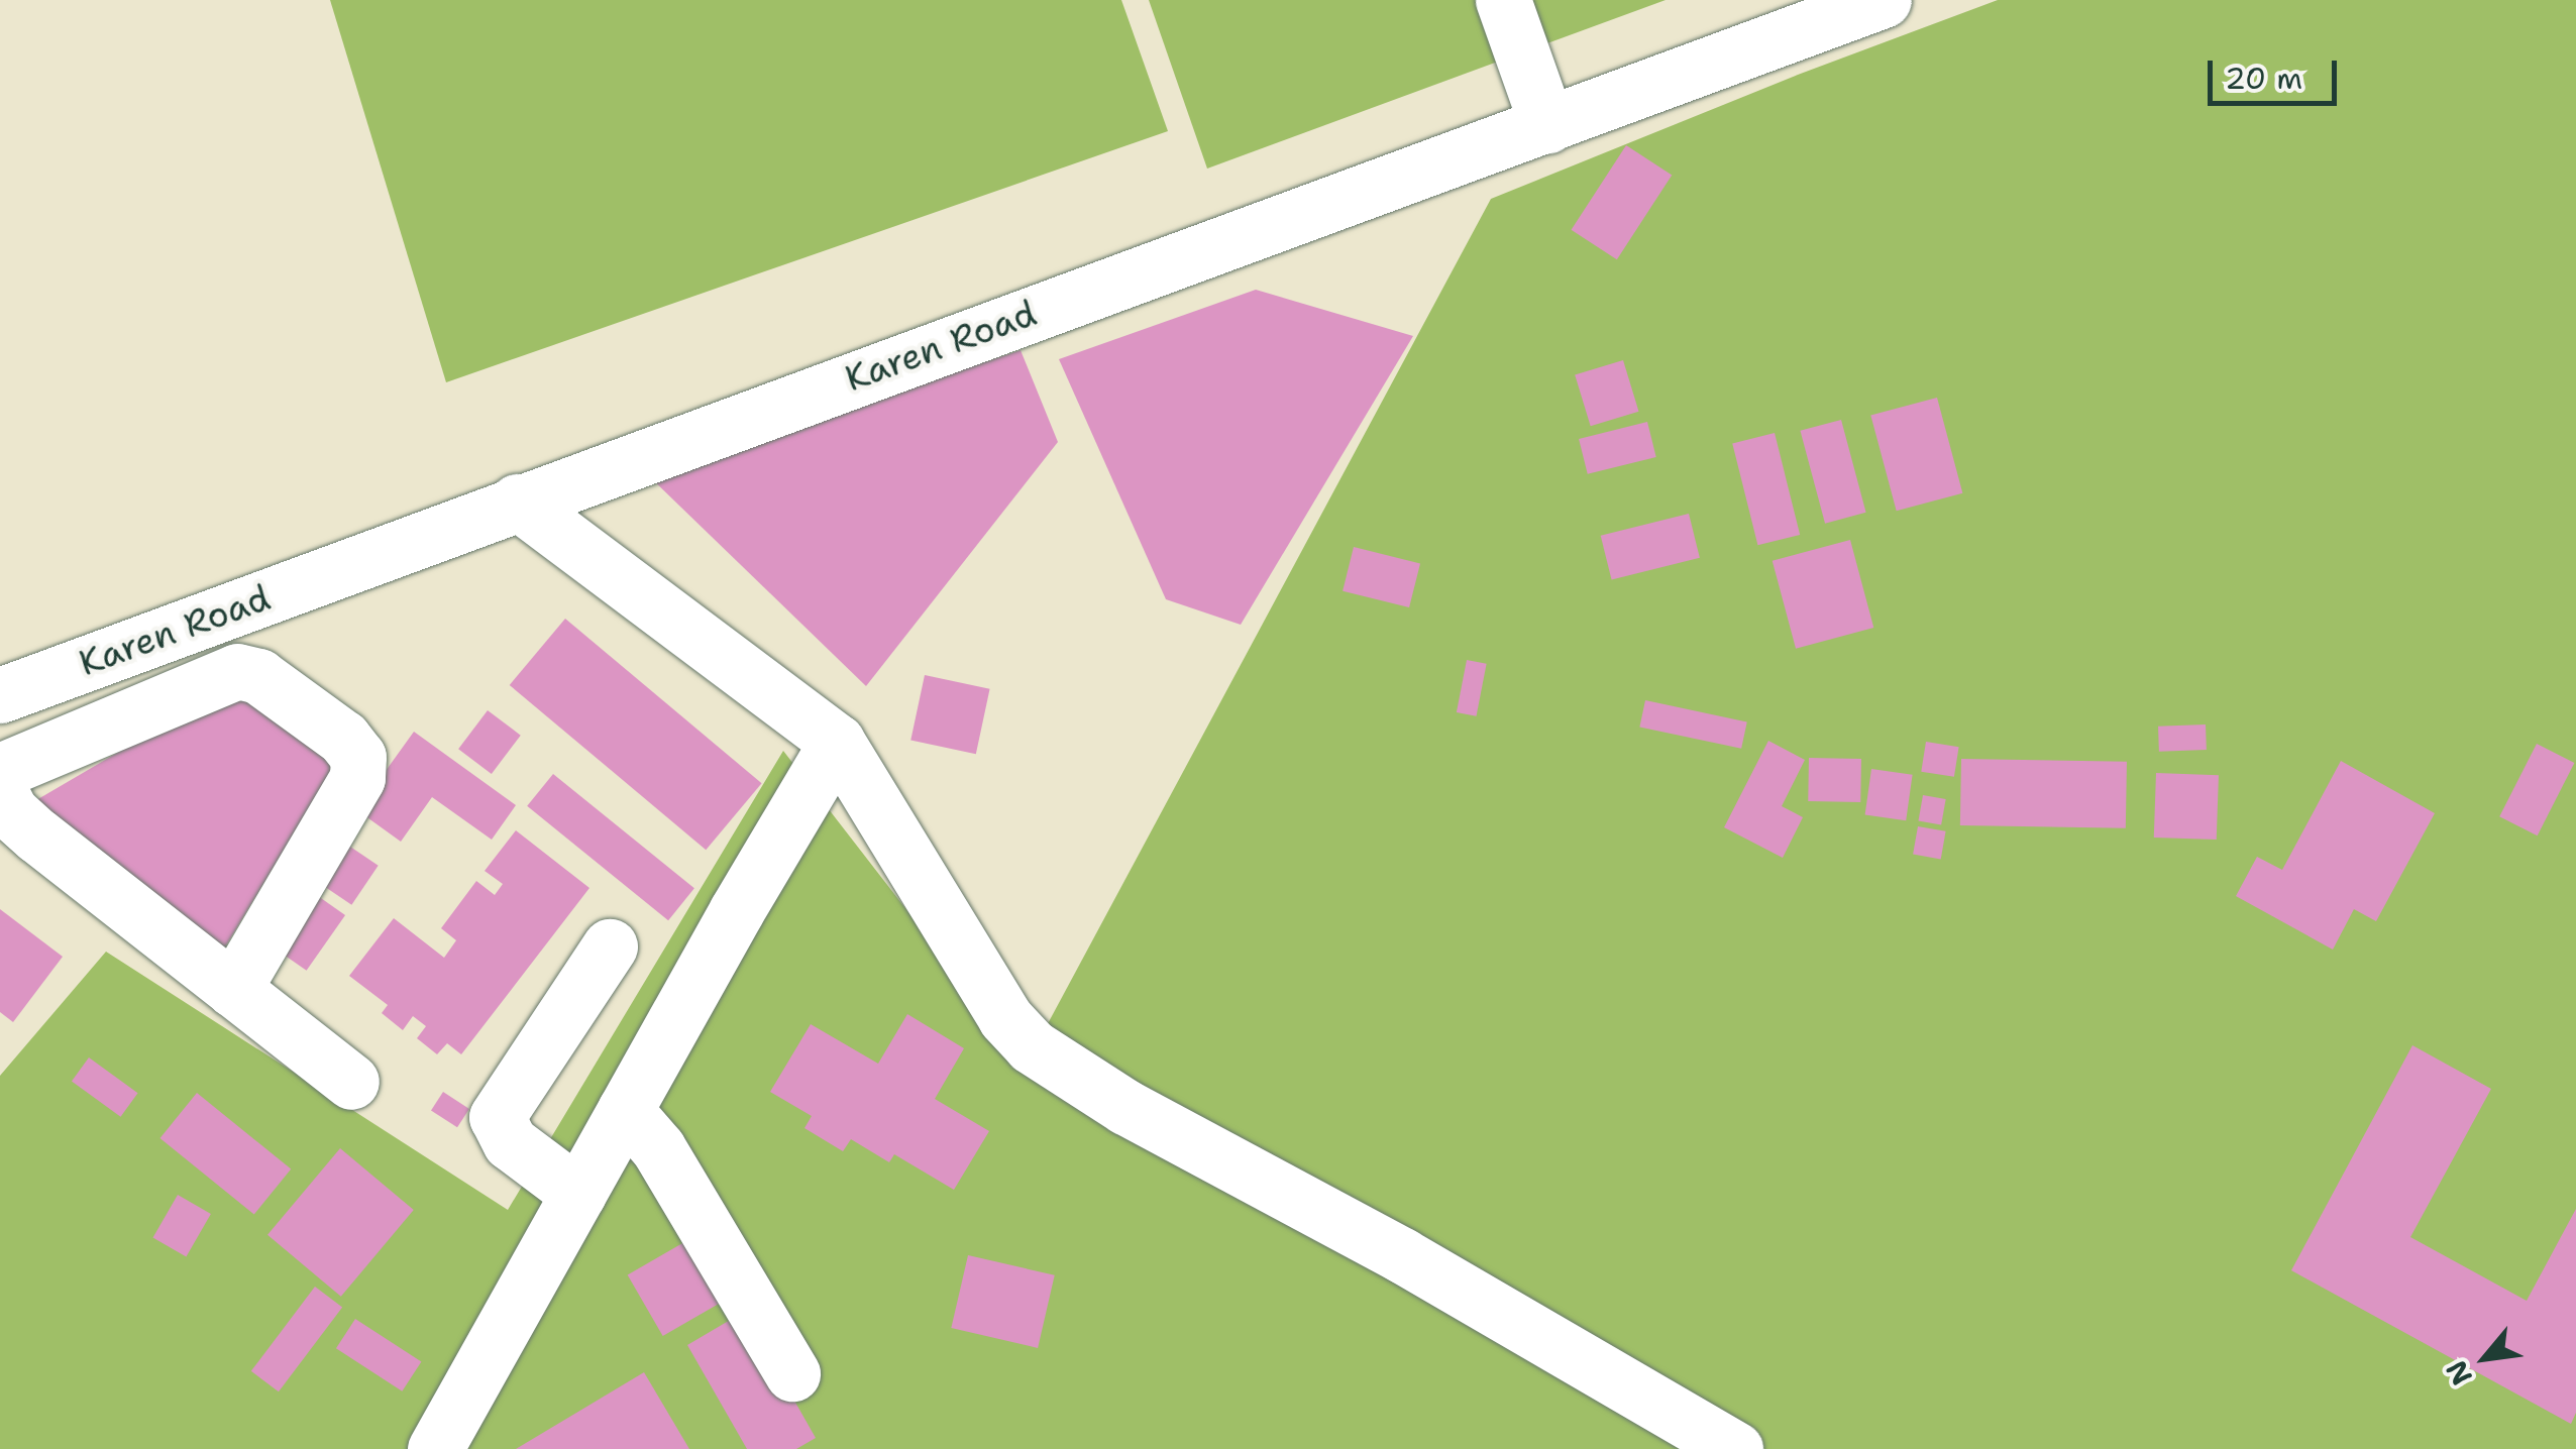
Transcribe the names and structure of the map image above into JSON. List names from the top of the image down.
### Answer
{
  "streets": {
    "street": ["Karen Road"]
  },
  "scale_bar": "20 m",
  "north": "bottom left"
}
